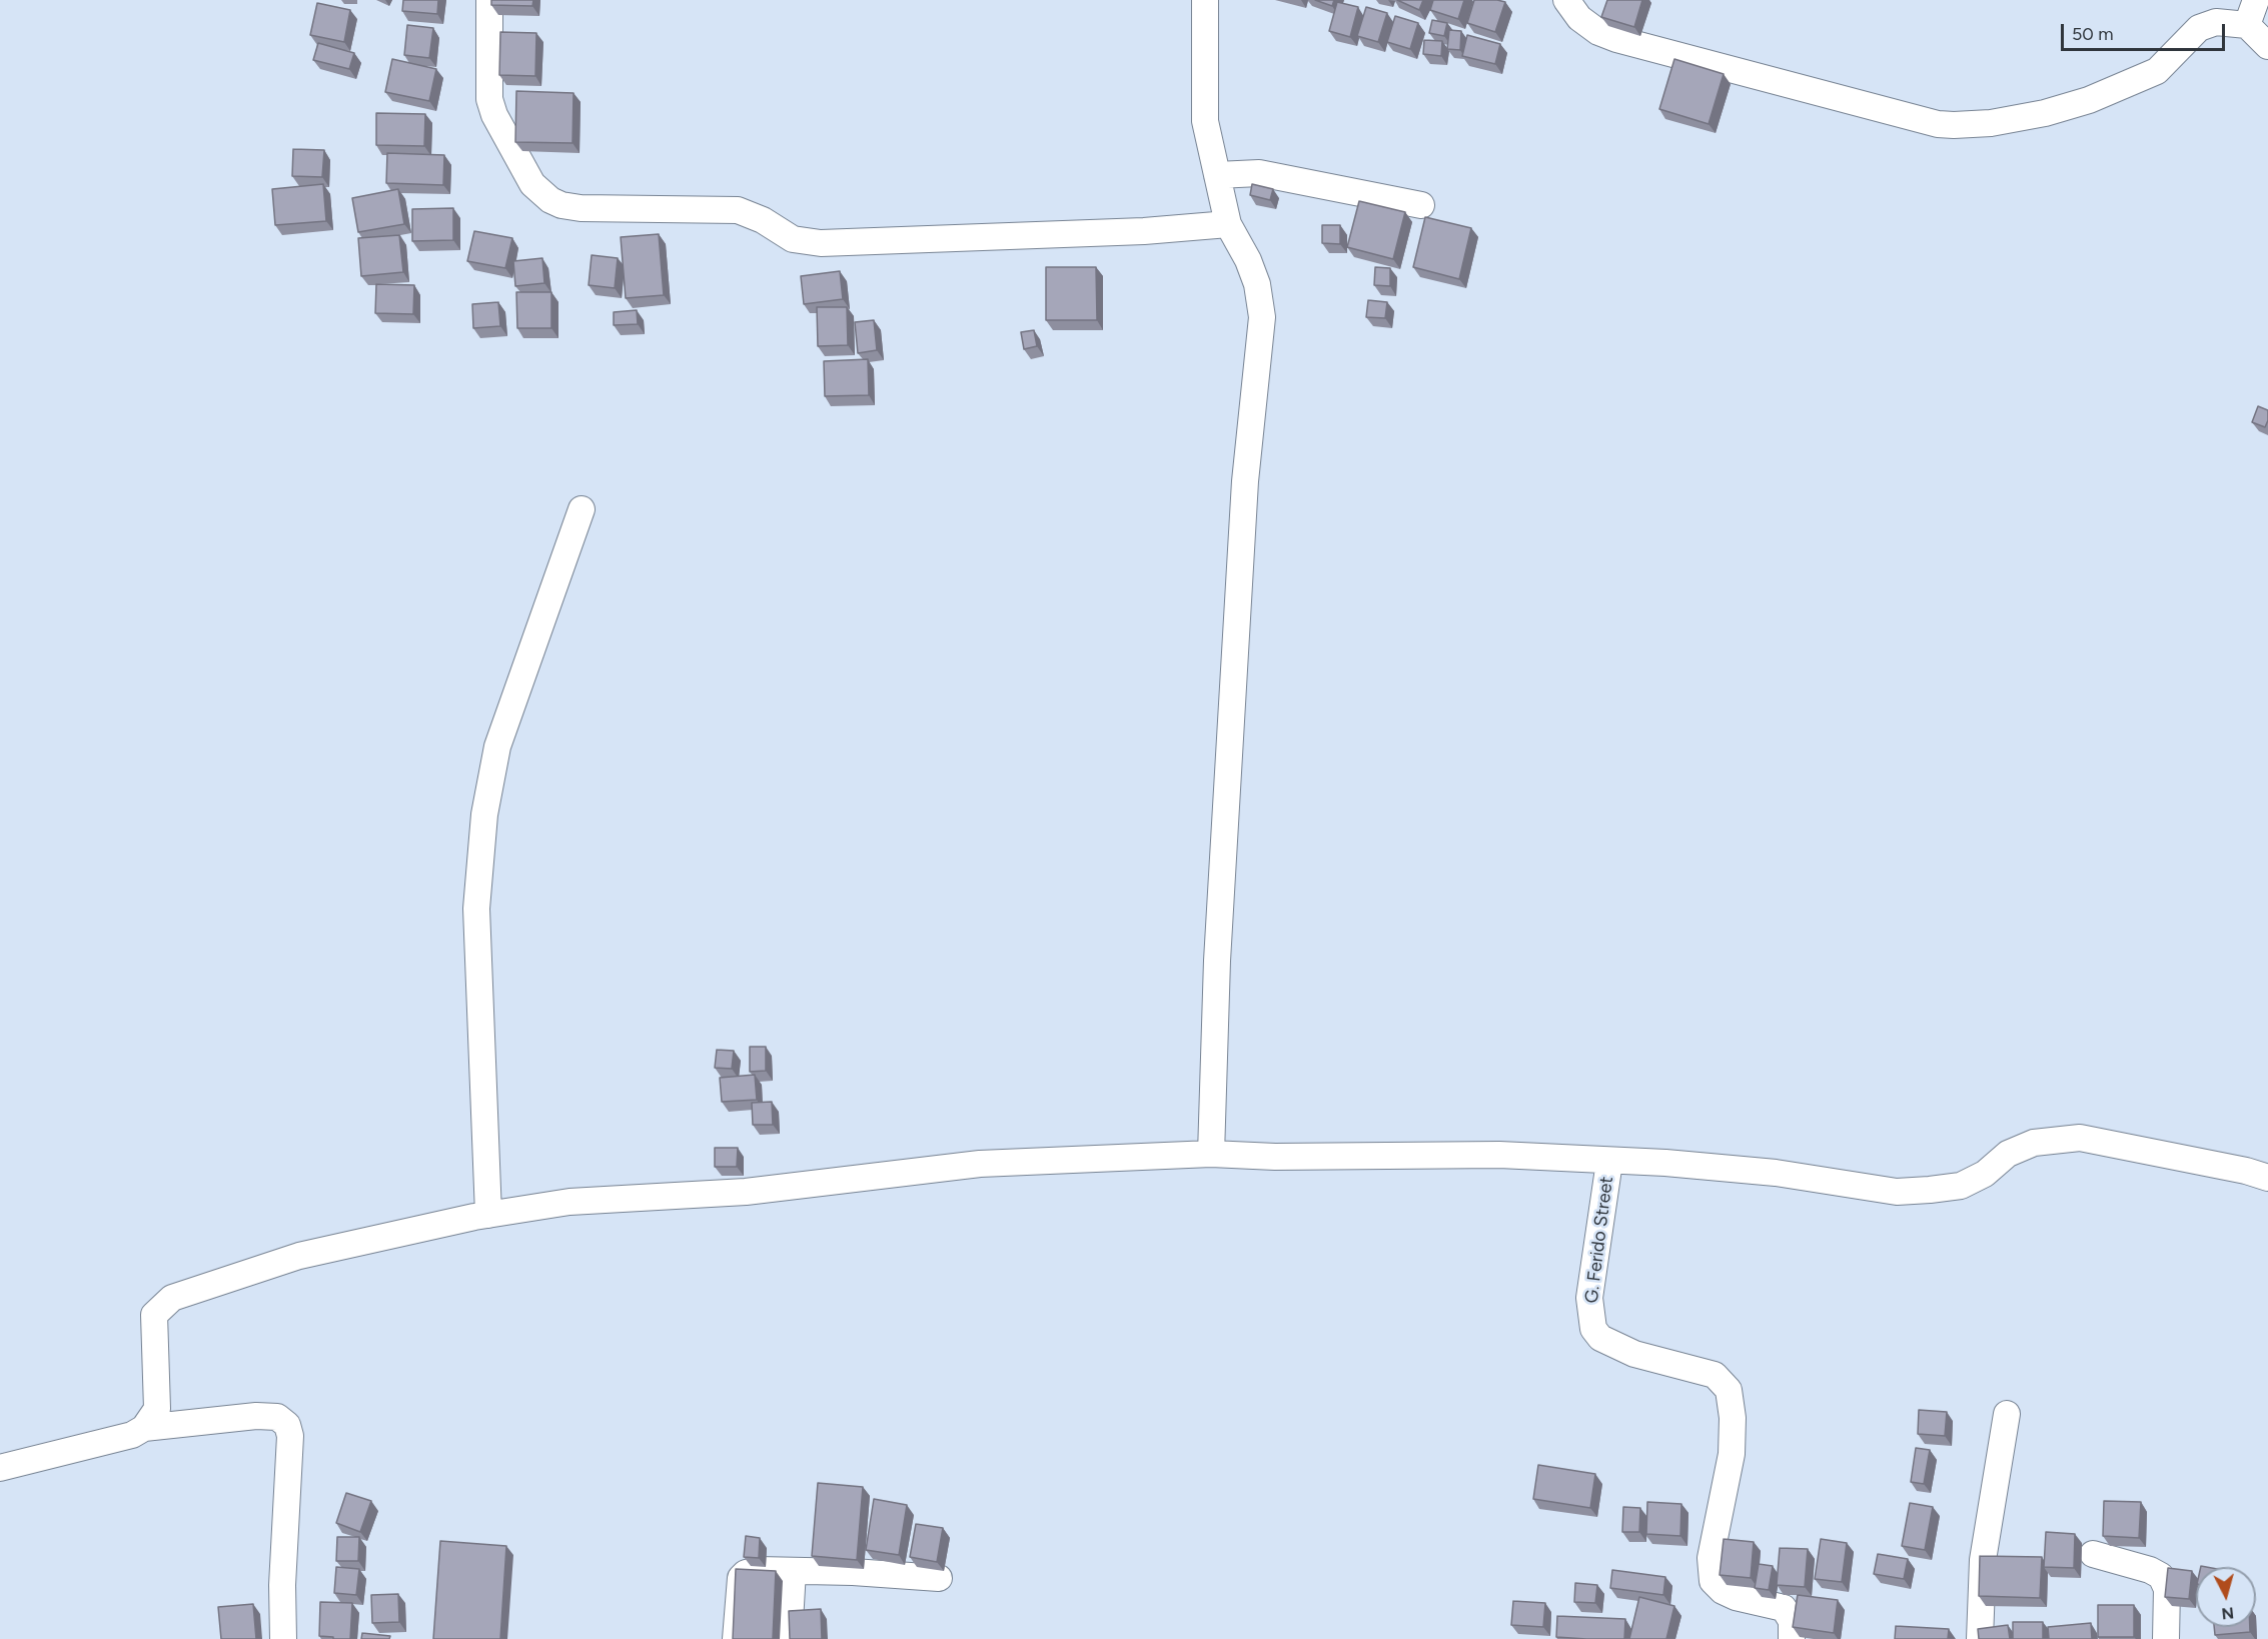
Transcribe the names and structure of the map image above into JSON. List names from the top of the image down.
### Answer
{
  "streets": {
    "street": ["G. Ferido Street"]
  },
  "scale_bar": "50 m",
  "north": "bottom"
}
